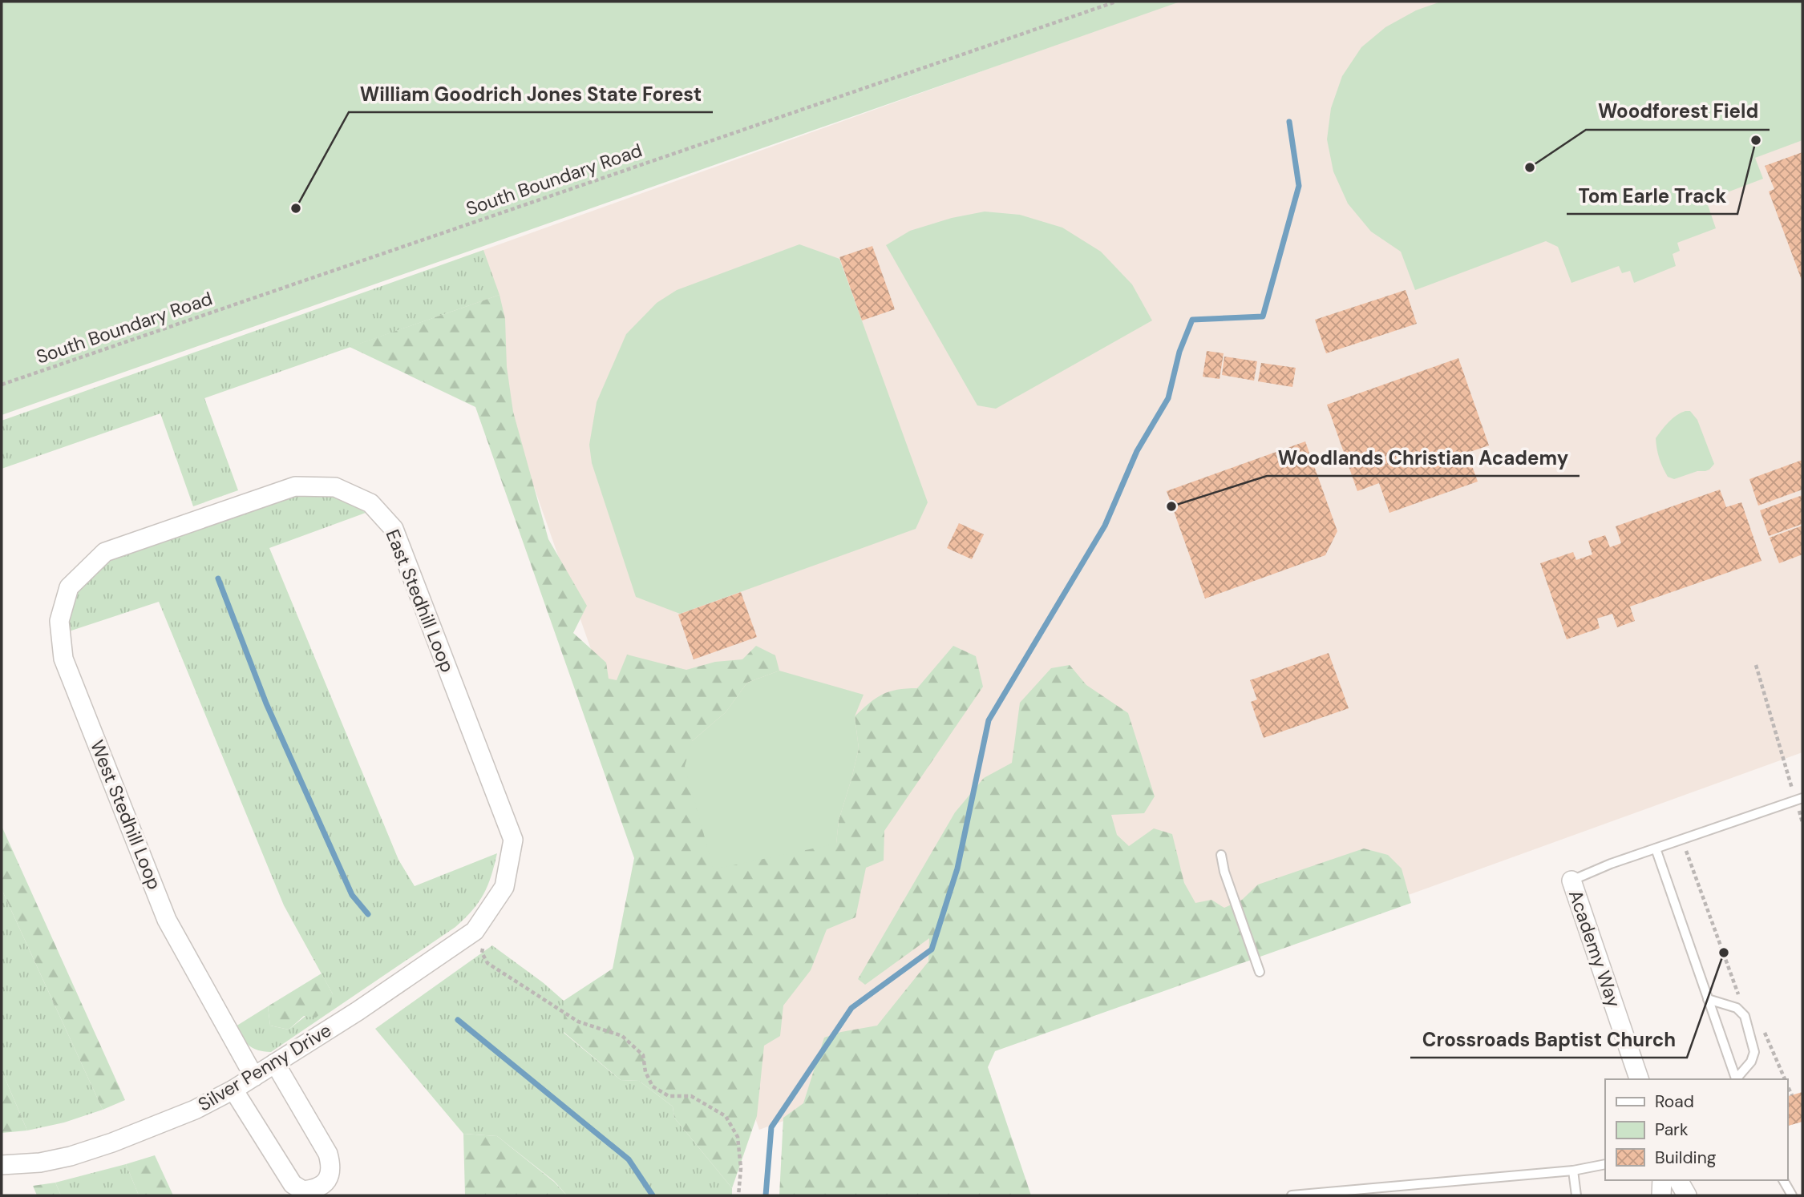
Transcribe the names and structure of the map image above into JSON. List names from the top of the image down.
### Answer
{
  "streets": {
    "street": [
      "East Stedhill Loop",
      "West Stedhill Loop",
      "Academy Way",
      "Silver Penny Drive"
    ],
    "path": ["South Boundary Road"]
  },
  "crossings": [
    ["East Stedhill Loop", "West Stedhill Loop"],
    ["East Stedhill Loop", "Silver Penny Drive"],
    ["West Stedhill Loop", "Silver Penny Drive"]
  ],
  "places": [
    "Tom Earle Track",
    "Woodforest Field",
    "William Goodrich Jones State Forest",
    "Woodlands Christian Academy",
    "Crossroads Baptist Church"
  ],
  "legend": ["Road", "Park", "Building"]
}
